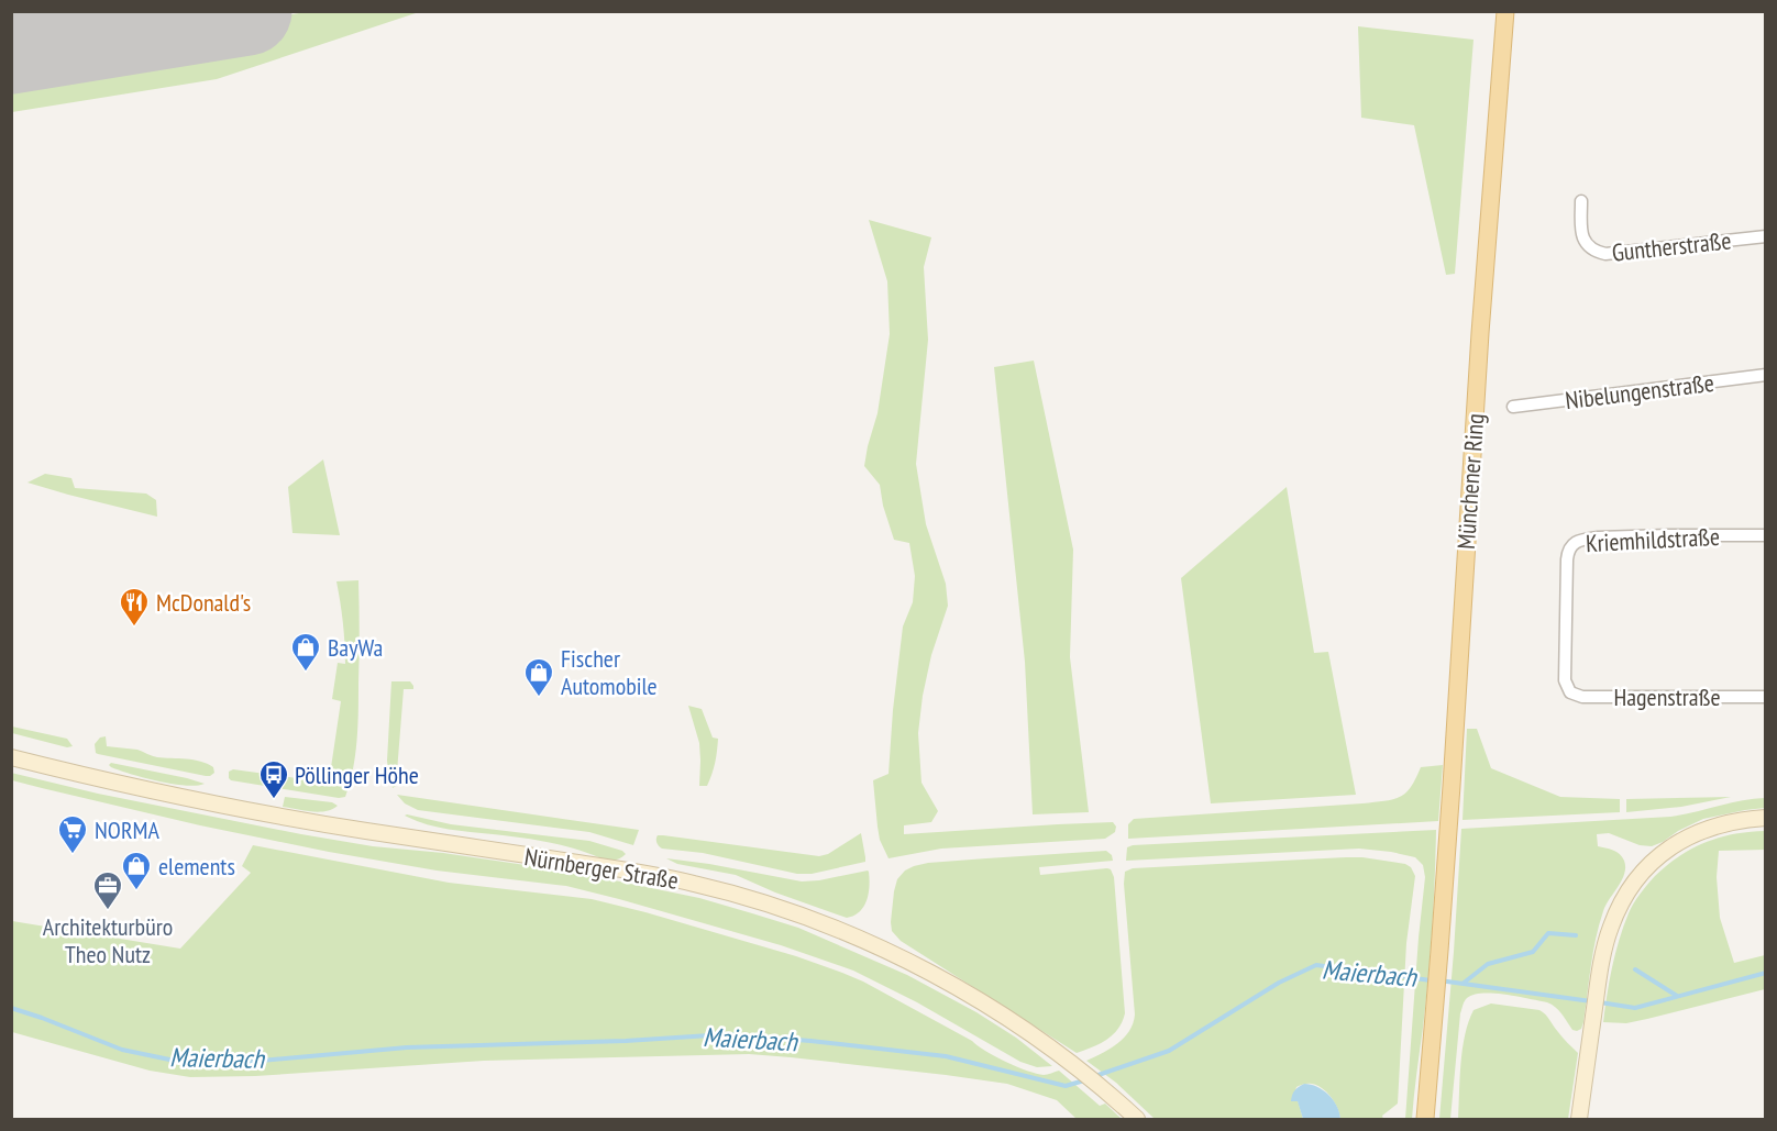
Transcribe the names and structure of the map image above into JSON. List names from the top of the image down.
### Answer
{
  "streets": {
    "main road": ["Münchener Ring", "Nürnberger Straße"],
    "street": [
      "Guntherstraße",
      "Nibelungenstraße",
      "Kriemhildstraße",
      "Hagenstraße"
    ]
  },
  "crossings": [
    ["Kriemhildstraße", "Hagenstraße"]
  ],
  "water": ["Maierbach"],
  "places": {
    "restaurant": ["McDonald's"],
    "shop": ["BayWa", "Fischer Automobile", "elements"],
    "bus stop": ["Pöllinger Höhe"],
    "supermarket": ["NORMA"],
    "office": ["Architekturbüro Theo Nutz"]
  }
}
